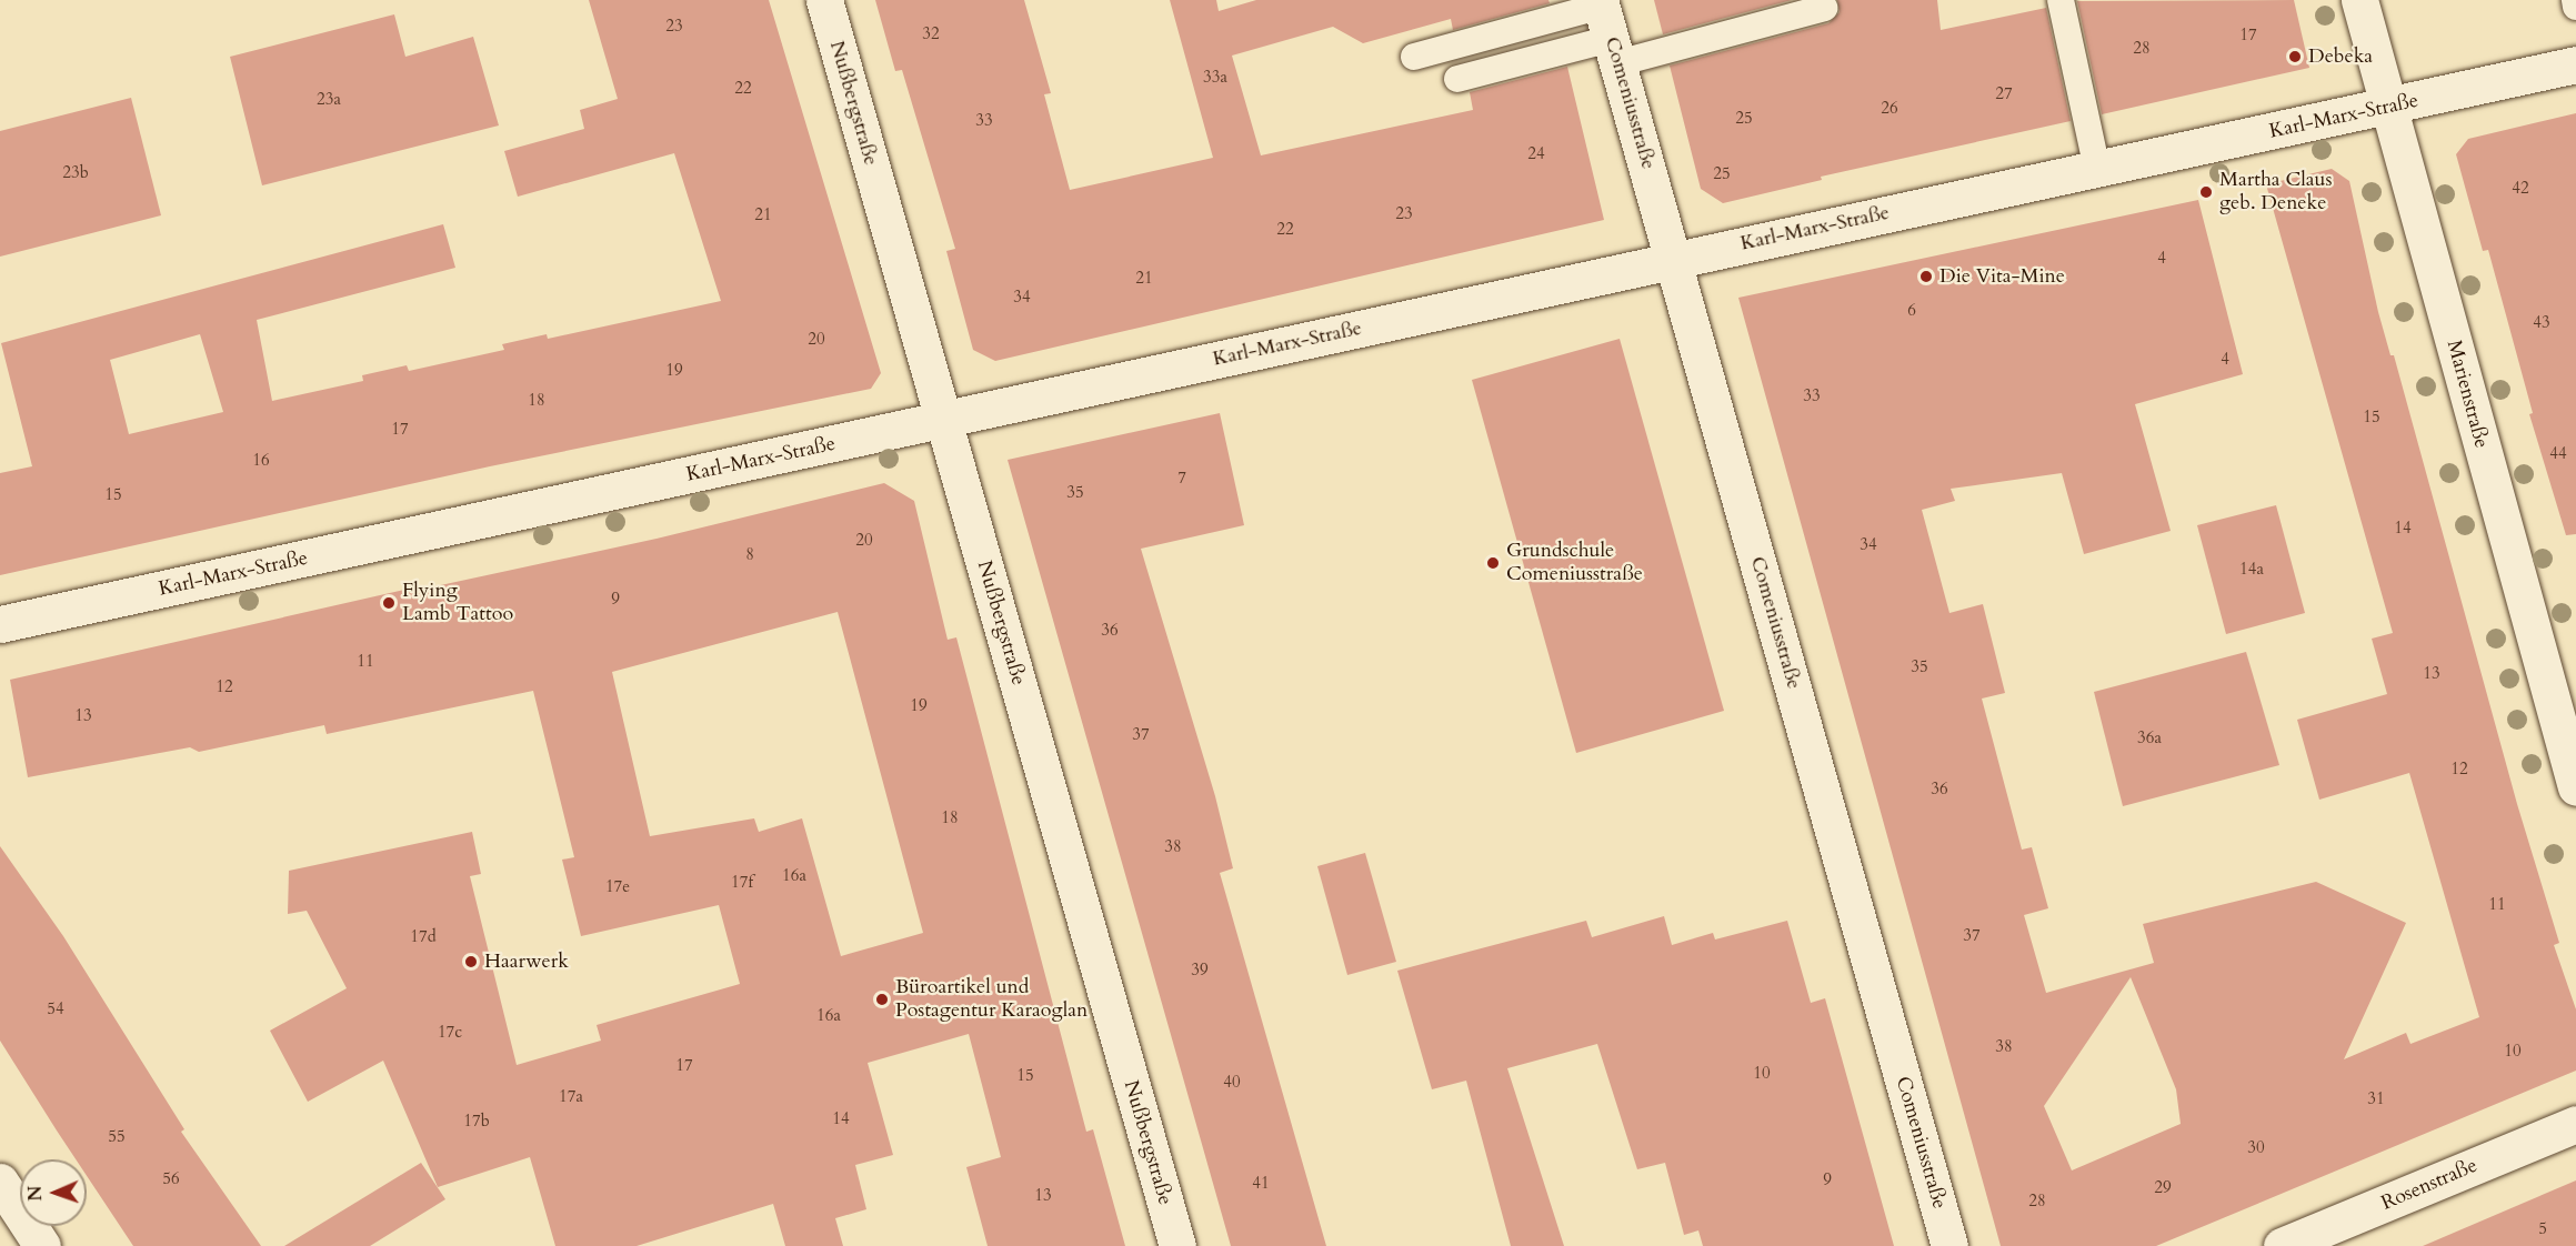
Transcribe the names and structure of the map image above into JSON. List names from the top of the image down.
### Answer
{
  "streets": {
    "street": [
      "Nußbergstraße",
      "Comeniusstraße",
      "Karl-Marx-Straße",
      "Marienstraße",
      "Rosenstraße"
    ]
  },
  "crossings": [
    ["Nußbergstraße", "Karl-Marx-Straße"],
    ["Comeniusstraße", "Karl-Marx-Straße"],
    ["Karl-Marx-Straße", "Marienstraße"]
  ],
  "places": [
    "Debeka",
    "Martha Claus geb. Deneke",
    "Die Vita-Mine",
    "Grundschule Comeniusstraße",
    "Flying Lamb Tattoo",
    "Haarwerk",
    "Büroartikel und Postagentur Karaoglan"
  ],
  "house_numbers": [
    "23",
    "32",
    "17",
    "28",
    "33a",
    "22",
    "27",
    "23a",
    "26",
    "25",
    "33",
    "24",
    "23b",
    "25",
    "42",
    "23",
    "21",
    "22",
    "4",
    "21",
    "34",
    "6",
    "43",
    "20",
    "4",
    "19",
    "33",
    "18",
    "15",
    "17",
    "44",
    "16",
    "7",
    "35",
    "15",
    "14",
    "20",
    "34",
    "8",
    "14a",
    "9",
    "36",
    "11",
    "35",
    "13",
    "12",
    "19",
    "13",
    "37",
    "36a",
    "12",
    "36",
    "18",
    "38",
    "16a",
    "17f",
    "17e",
    "11",
    "37",
    "17d",
    "39",
    "54",
    "16a",
    "17c",
    "38",
    "10",
    "17",
    "10",
    "15",
    "40",
    "17a",
    "31",
    "14",
    "17b",
    "55",
    "30",
    "56",
    "9",
    "41",
    "29",
    "13",
    "28",
    "5"
  ],
  "north": "left"
}
